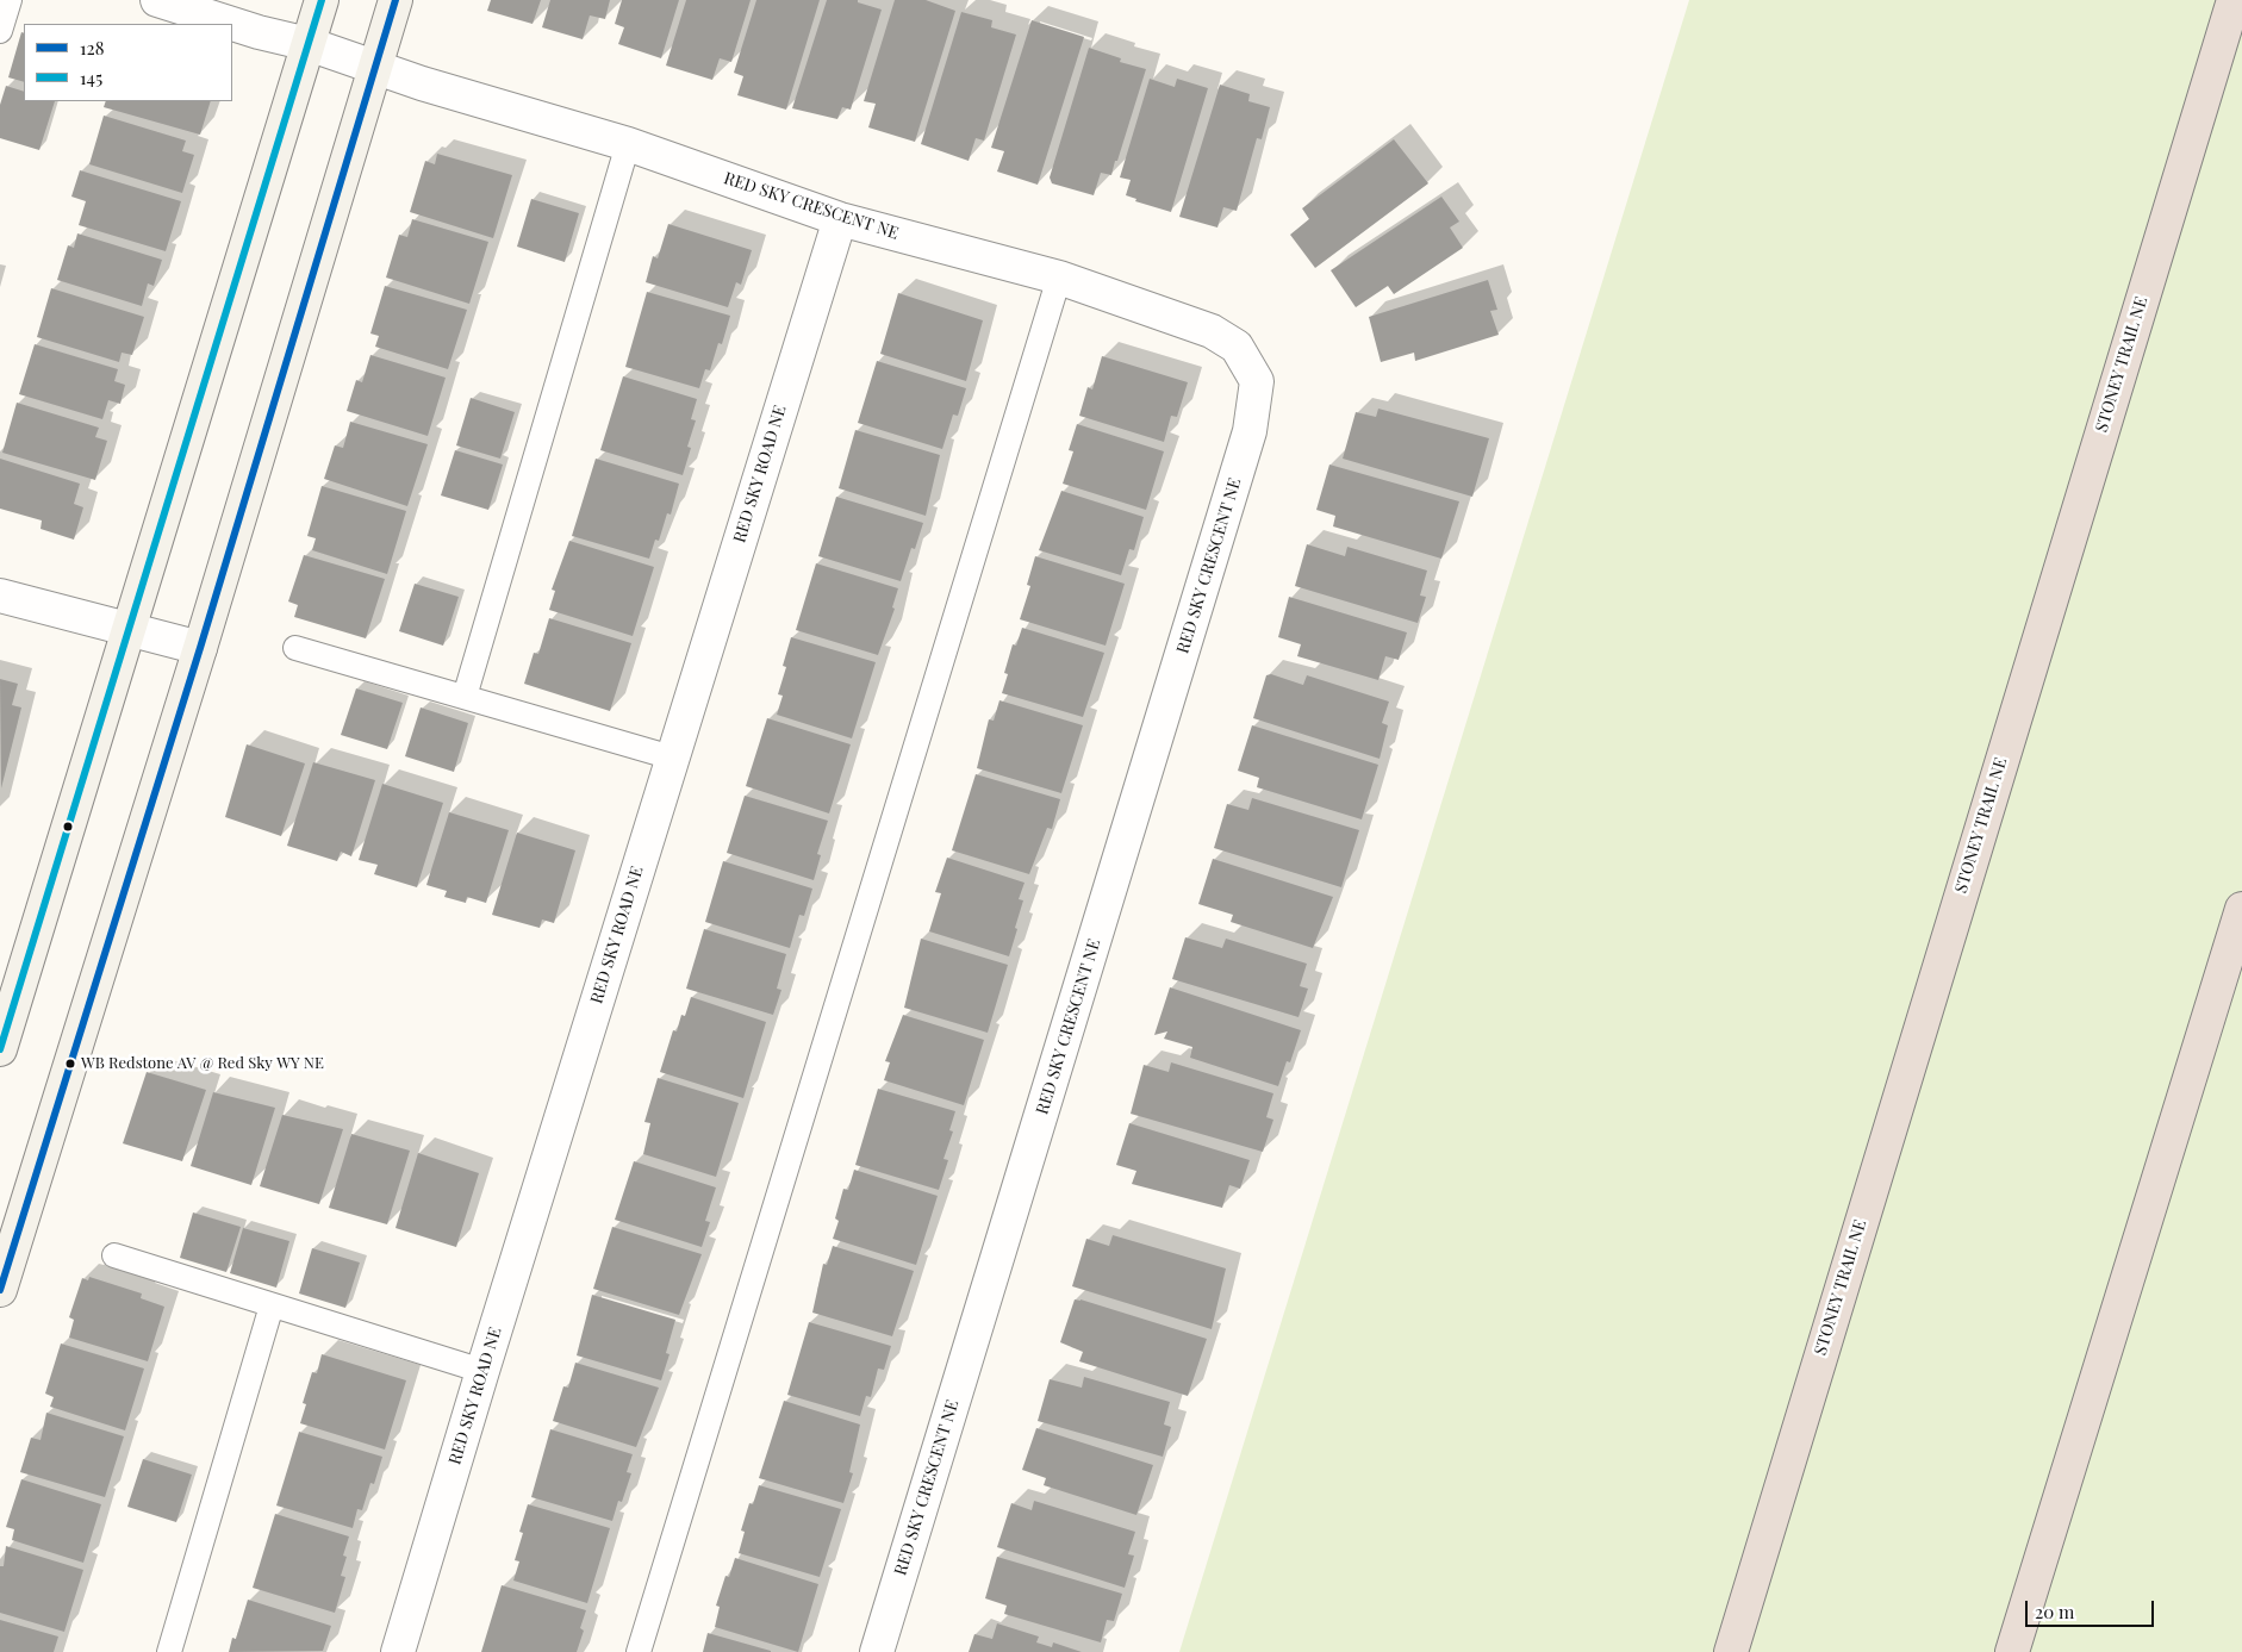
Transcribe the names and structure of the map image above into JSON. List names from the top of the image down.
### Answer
{
  "streets": {
    "highway": ["STONEY TRAIL NE"],
    "street": ["RED SKY CRESCENT NE", "RED SKY ROAD NE"]
  },
  "crossings": [
    ["RED SKY CRESCENT NE", "RED SKY ROAD NE"]
  ],
  "places": ["WB Redstone AV @ Red Sky WY NE"],
  "lines": ["transit line 128", "transit line 145"],
  "legend": ["128", "145"],
  "scale_bar": "20 m"
}
